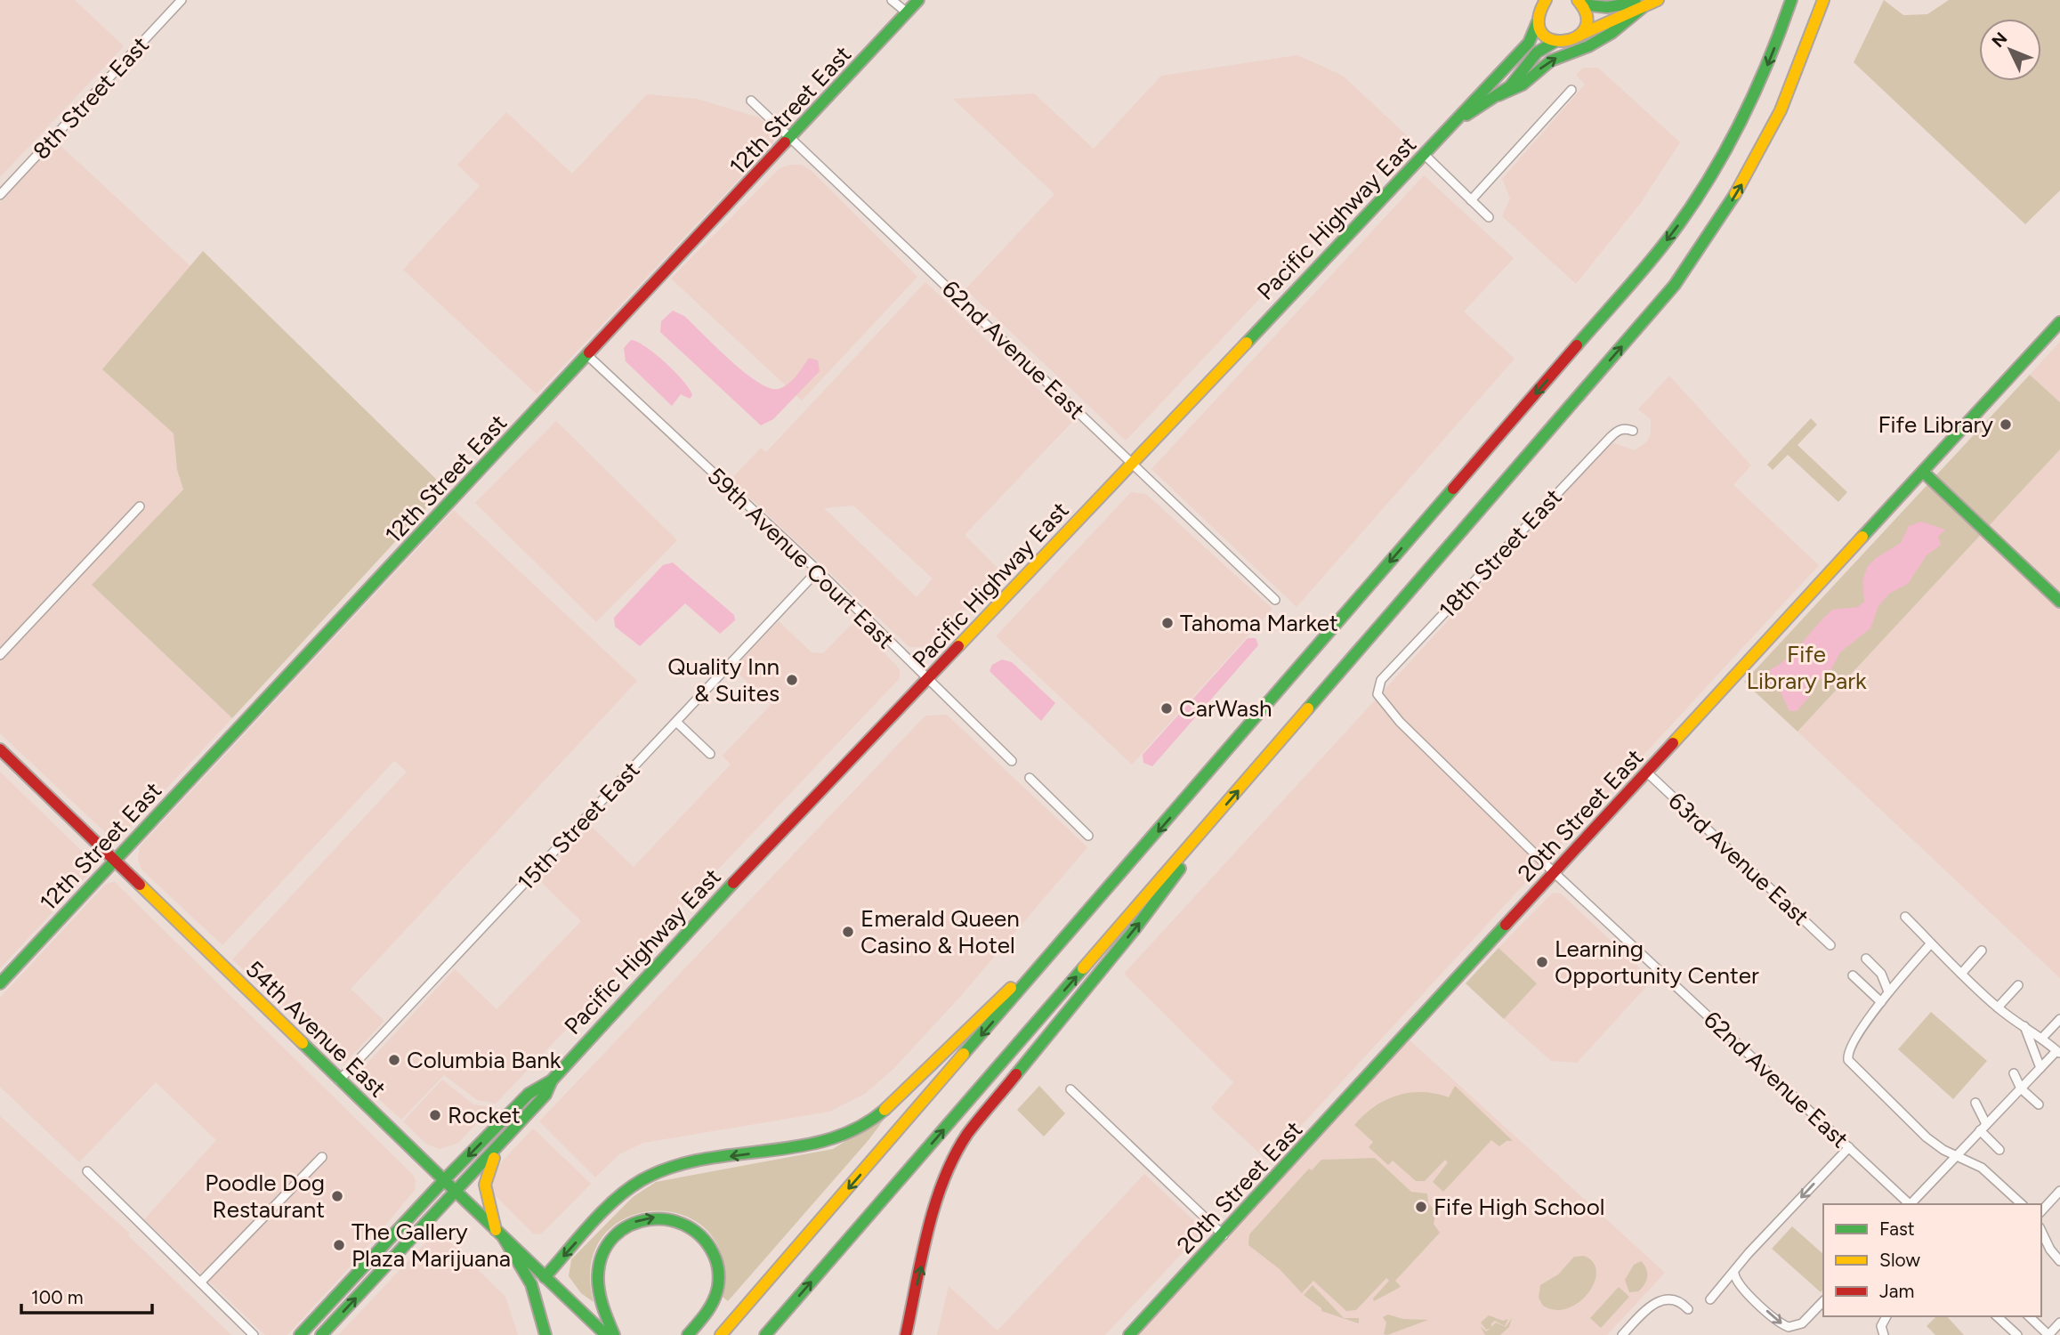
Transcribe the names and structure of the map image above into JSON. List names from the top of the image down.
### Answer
{
  "streets": {
    "main road": [
      "12th Street East",
      "Pacific Highway East",
      "20th Street East",
      "54th Avenue East"
    ],
    "street": [
      "8th Street East",
      "62nd Avenue East",
      "18th Street East",
      "59th Avenue Court East",
      "15th Street East",
      "63rd Avenue East"
    ]
  },
  "crossings": [
    ["12th Street East", "62nd Avenue East"],
    ["12th Street East", "59th Avenue Court East"],
    ["12th Street East", "54th Avenue East"],
    ["Pacific Highway East", "62nd Avenue East"],
    ["Pacific Highway East", "59th Avenue Court East"],
    ["Pacific Highway East", "54th Avenue East"],
    ["62nd Avenue East", "18th Street East"],
    ["62nd Avenue East", "20th Street East"],
    ["59th Avenue Court East", "15th Street East"],
    ["20th Street East", "63rd Avenue East"],
    ["15th Street East", "54th Avenue East"]
  ],
  "parks": ["Fife Library Park"],
  "places": [
    "Fife Library",
    "Tahoma Market",
    "Quality Inn & Suites",
    "CarWash",
    "Emerald Queen Casino & Hotel",
    "Learning Opportunity Center",
    "Columbia Bank",
    "Rocket",
    "Poodle Dog Restaurant",
    "Fife High School",
    "The Gallery Plaza Marijuana"
  ],
  "legend": ["Fast", "Slow", "Jam"],
  "scale_bar": "100 m",
  "north": "top left"
}
